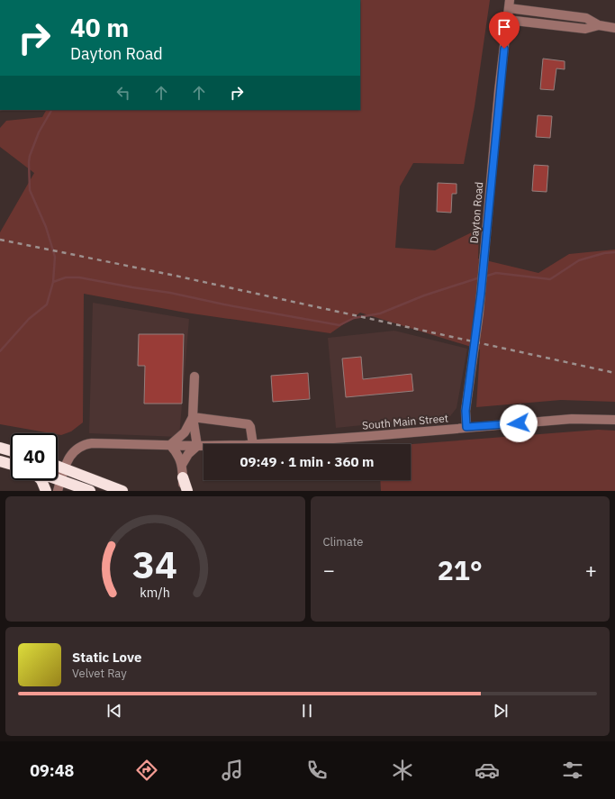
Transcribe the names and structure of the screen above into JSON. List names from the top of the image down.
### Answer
{
  "streets": {
    "street": ["Dayton Road", "South Main Street"]
  },
  "crossings": [
    ["Dayton Road", "South Main Street"]
  ],
  "page": {
    "turn": ["40 m", "Dayton Road"],
    "limit": "40",
    "trip": "09:49 · 1 min · 360 m",
    "tile": "Climate",
    "heat": ["−", "21°", "+"],
    "song": ["Static Love", "Velvet Ray"],
    "tabs": "09:48",
    "gauge": ["34", "km/h"]
  }
}
